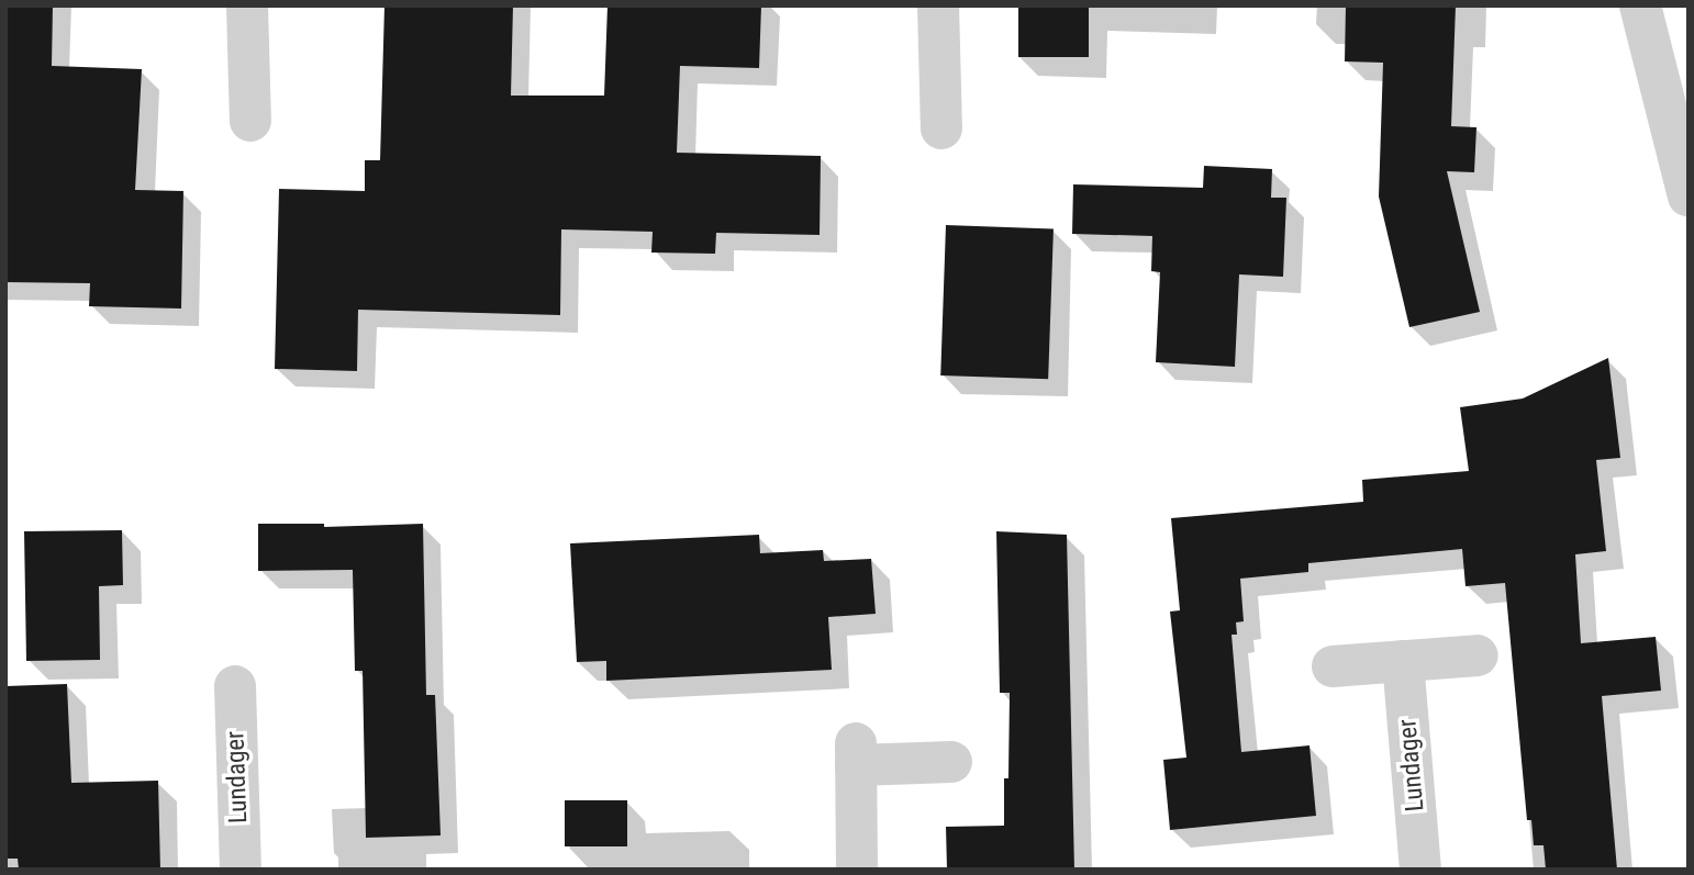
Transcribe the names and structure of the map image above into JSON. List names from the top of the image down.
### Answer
{
  "streets": {
    "street": ["Lundager"]
  }
}
